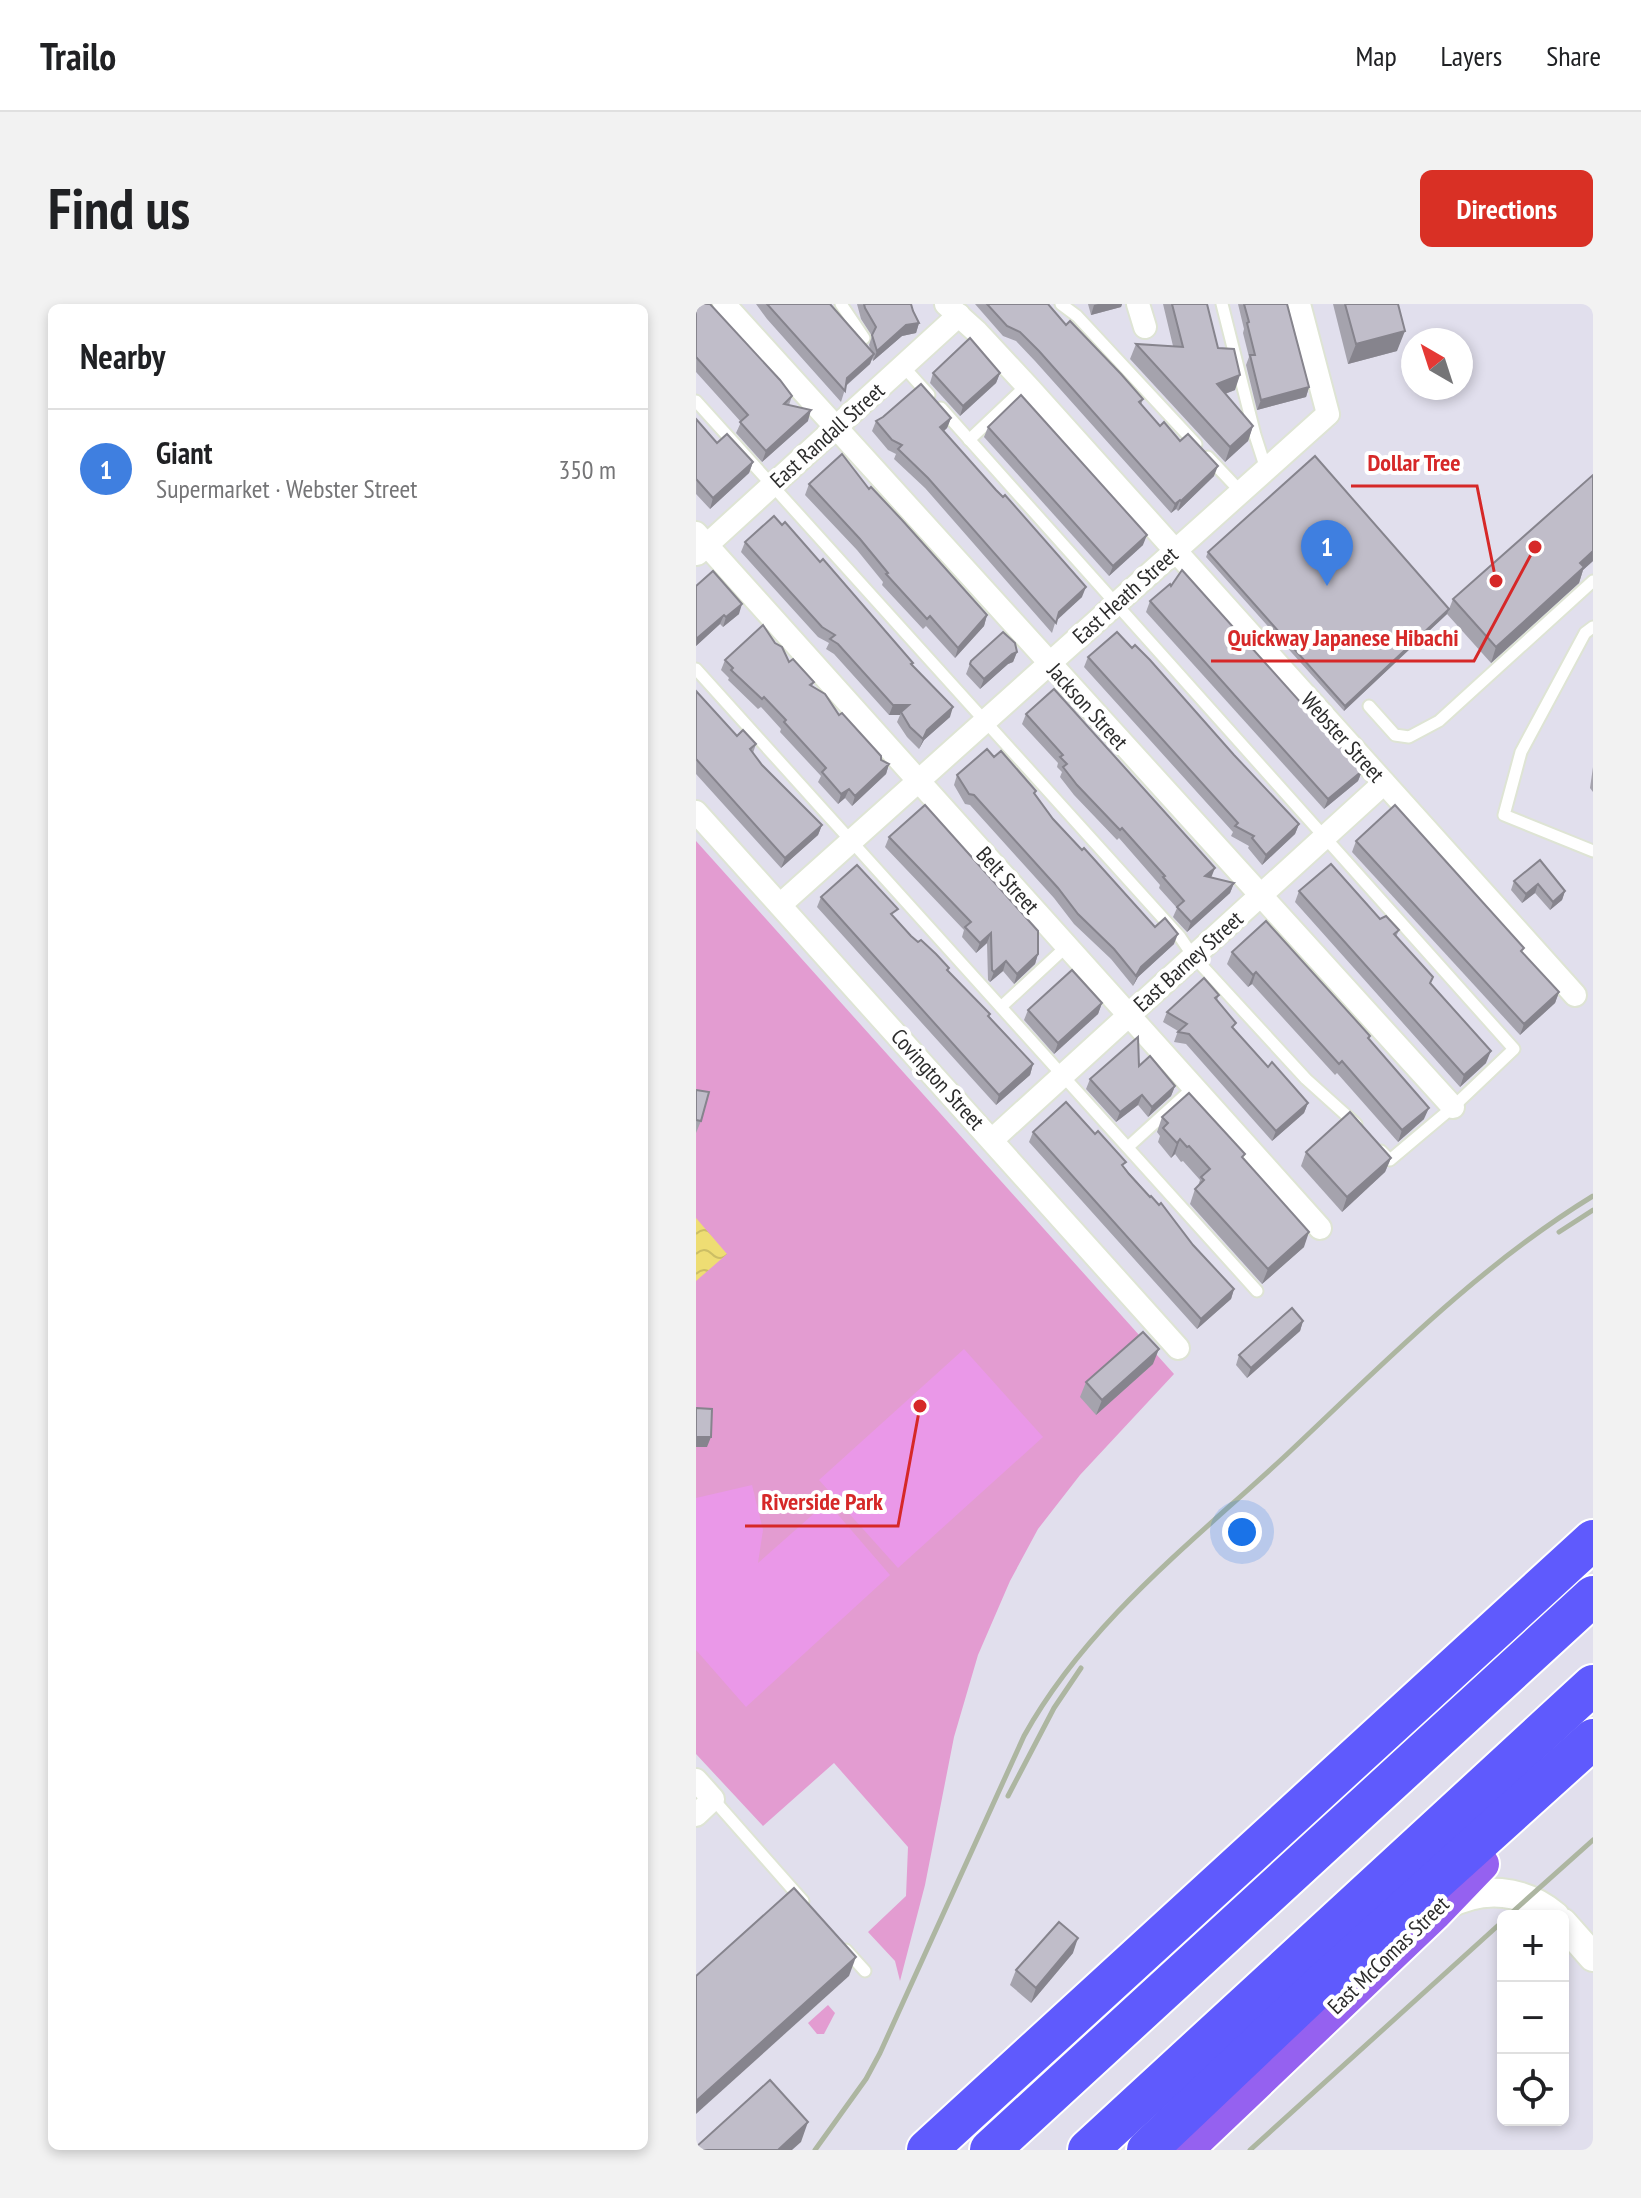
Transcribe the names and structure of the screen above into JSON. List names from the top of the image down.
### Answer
{
  "streets": {
    "main road": ["East McComas Street"],
    "street": [
      "East Randall Street",
      "East Heath Street",
      "Jackson Street",
      "Webster Street",
      "Belt Street",
      "East Barney Street",
      "Covington Street"
    ]
  },
  "crossings": [
    ["East Randall Street", "Jackson Street"],
    ["East Randall Street", "Webster Street"],
    ["East Randall Street", "Belt Street"],
    ["East Heath Street", "Jackson Street"],
    ["East Heath Street", "Webster Street"],
    ["East Heath Street", "Belt Street"],
    ["East Heath Street", "Covington Street"],
    ["Jackson Street", "East Barney Street"],
    ["Webster Street", "East Barney Street"],
    ["Belt Street", "East Barney Street"],
    ["East Barney Street", "Covington Street"]
  ],
  "places": ["Quickway Japanese Hibachi", "Dollar Tree", "Riverside Park"],
  "north": "top left",
  "page": {
    "header": "Trailo",
    "nav": ["Map", "Layers", "Share"],
    "buttons": "Directions",
    "title": "Find us",
    "heading": "Nearby",
    "list": [
      {
        "mark": "1",
        "name": "Giant",
        "note": "Supermarket · Webster Street",
        "value": "350 m"
      }
    ],
    "pins": "1",
    "map_buttons": ["+", "−"]
  }
}
